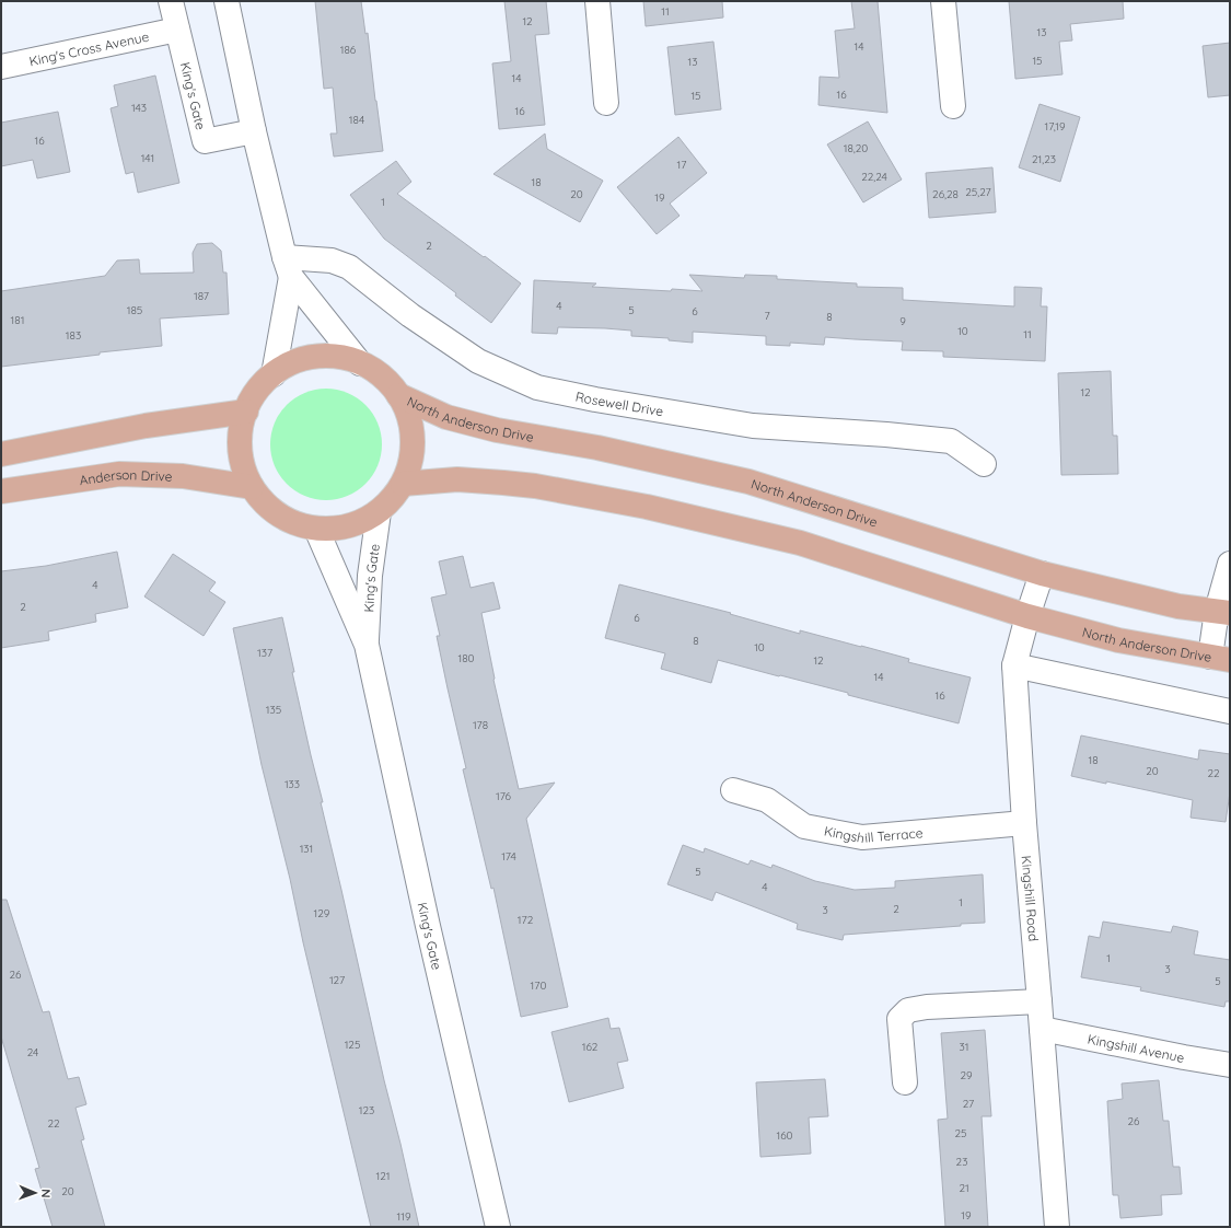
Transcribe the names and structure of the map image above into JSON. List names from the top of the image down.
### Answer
{
  "streets": {
    "main road": ["North Anderson Drive", "Anderson Drive"],
    "street": [
      "King's Cross Avenue",
      "King's Gate",
      "Rosewell Drive",
      "Kingshill Terrace",
      "Kingshill Road",
      "Kingshill Avenue"
    ]
  },
  "crossings": [
    ["King's Cross Avenue", "King's Gate"],
    ["North Anderson Drive", "Kingshill Road"],
    ["Kingshill Terrace", "Kingshill Road"],
    ["Kingshill Road", "Kingshill Avenue"]
  ],
  "house_numbers": [
    "11",
    "12",
    "13",
    "14",
    "186",
    "15",
    "13",
    "14",
    "16",
    "15",
    "143",
    "16",
    "184",
    "17,19",
    "16",
    "18,20",
    "141",
    "21,23",
    "17",
    "22,24",
    "18",
    "25,27",
    "20",
    "26,28",
    "19",
    "1",
    "2",
    "187",
    "4",
    "185",
    "5",
    "6",
    "7",
    "8",
    "181",
    "9",
    "10",
    "11",
    "183",
    "12",
    "4",
    "2",
    "6",
    "8",
    "10",
    "137",
    "180",
    "12",
    "14",
    "16",
    "135",
    "178",
    "18",
    "20",
    "22",
    "133",
    "176",
    "131",
    "174",
    "5",
    "4",
    "1",
    "2",
    "3",
    "129",
    "172",
    "1",
    "3",
    "26",
    "127",
    "5",
    "170",
    "125",
    "162",
    "31",
    "24",
    "29",
    "27",
    "123",
    "26",
    "22",
    "25",
    "160",
    "23",
    "121",
    "21",
    "20",
    "19",
    "119"
  ],
  "north": "right"
}
